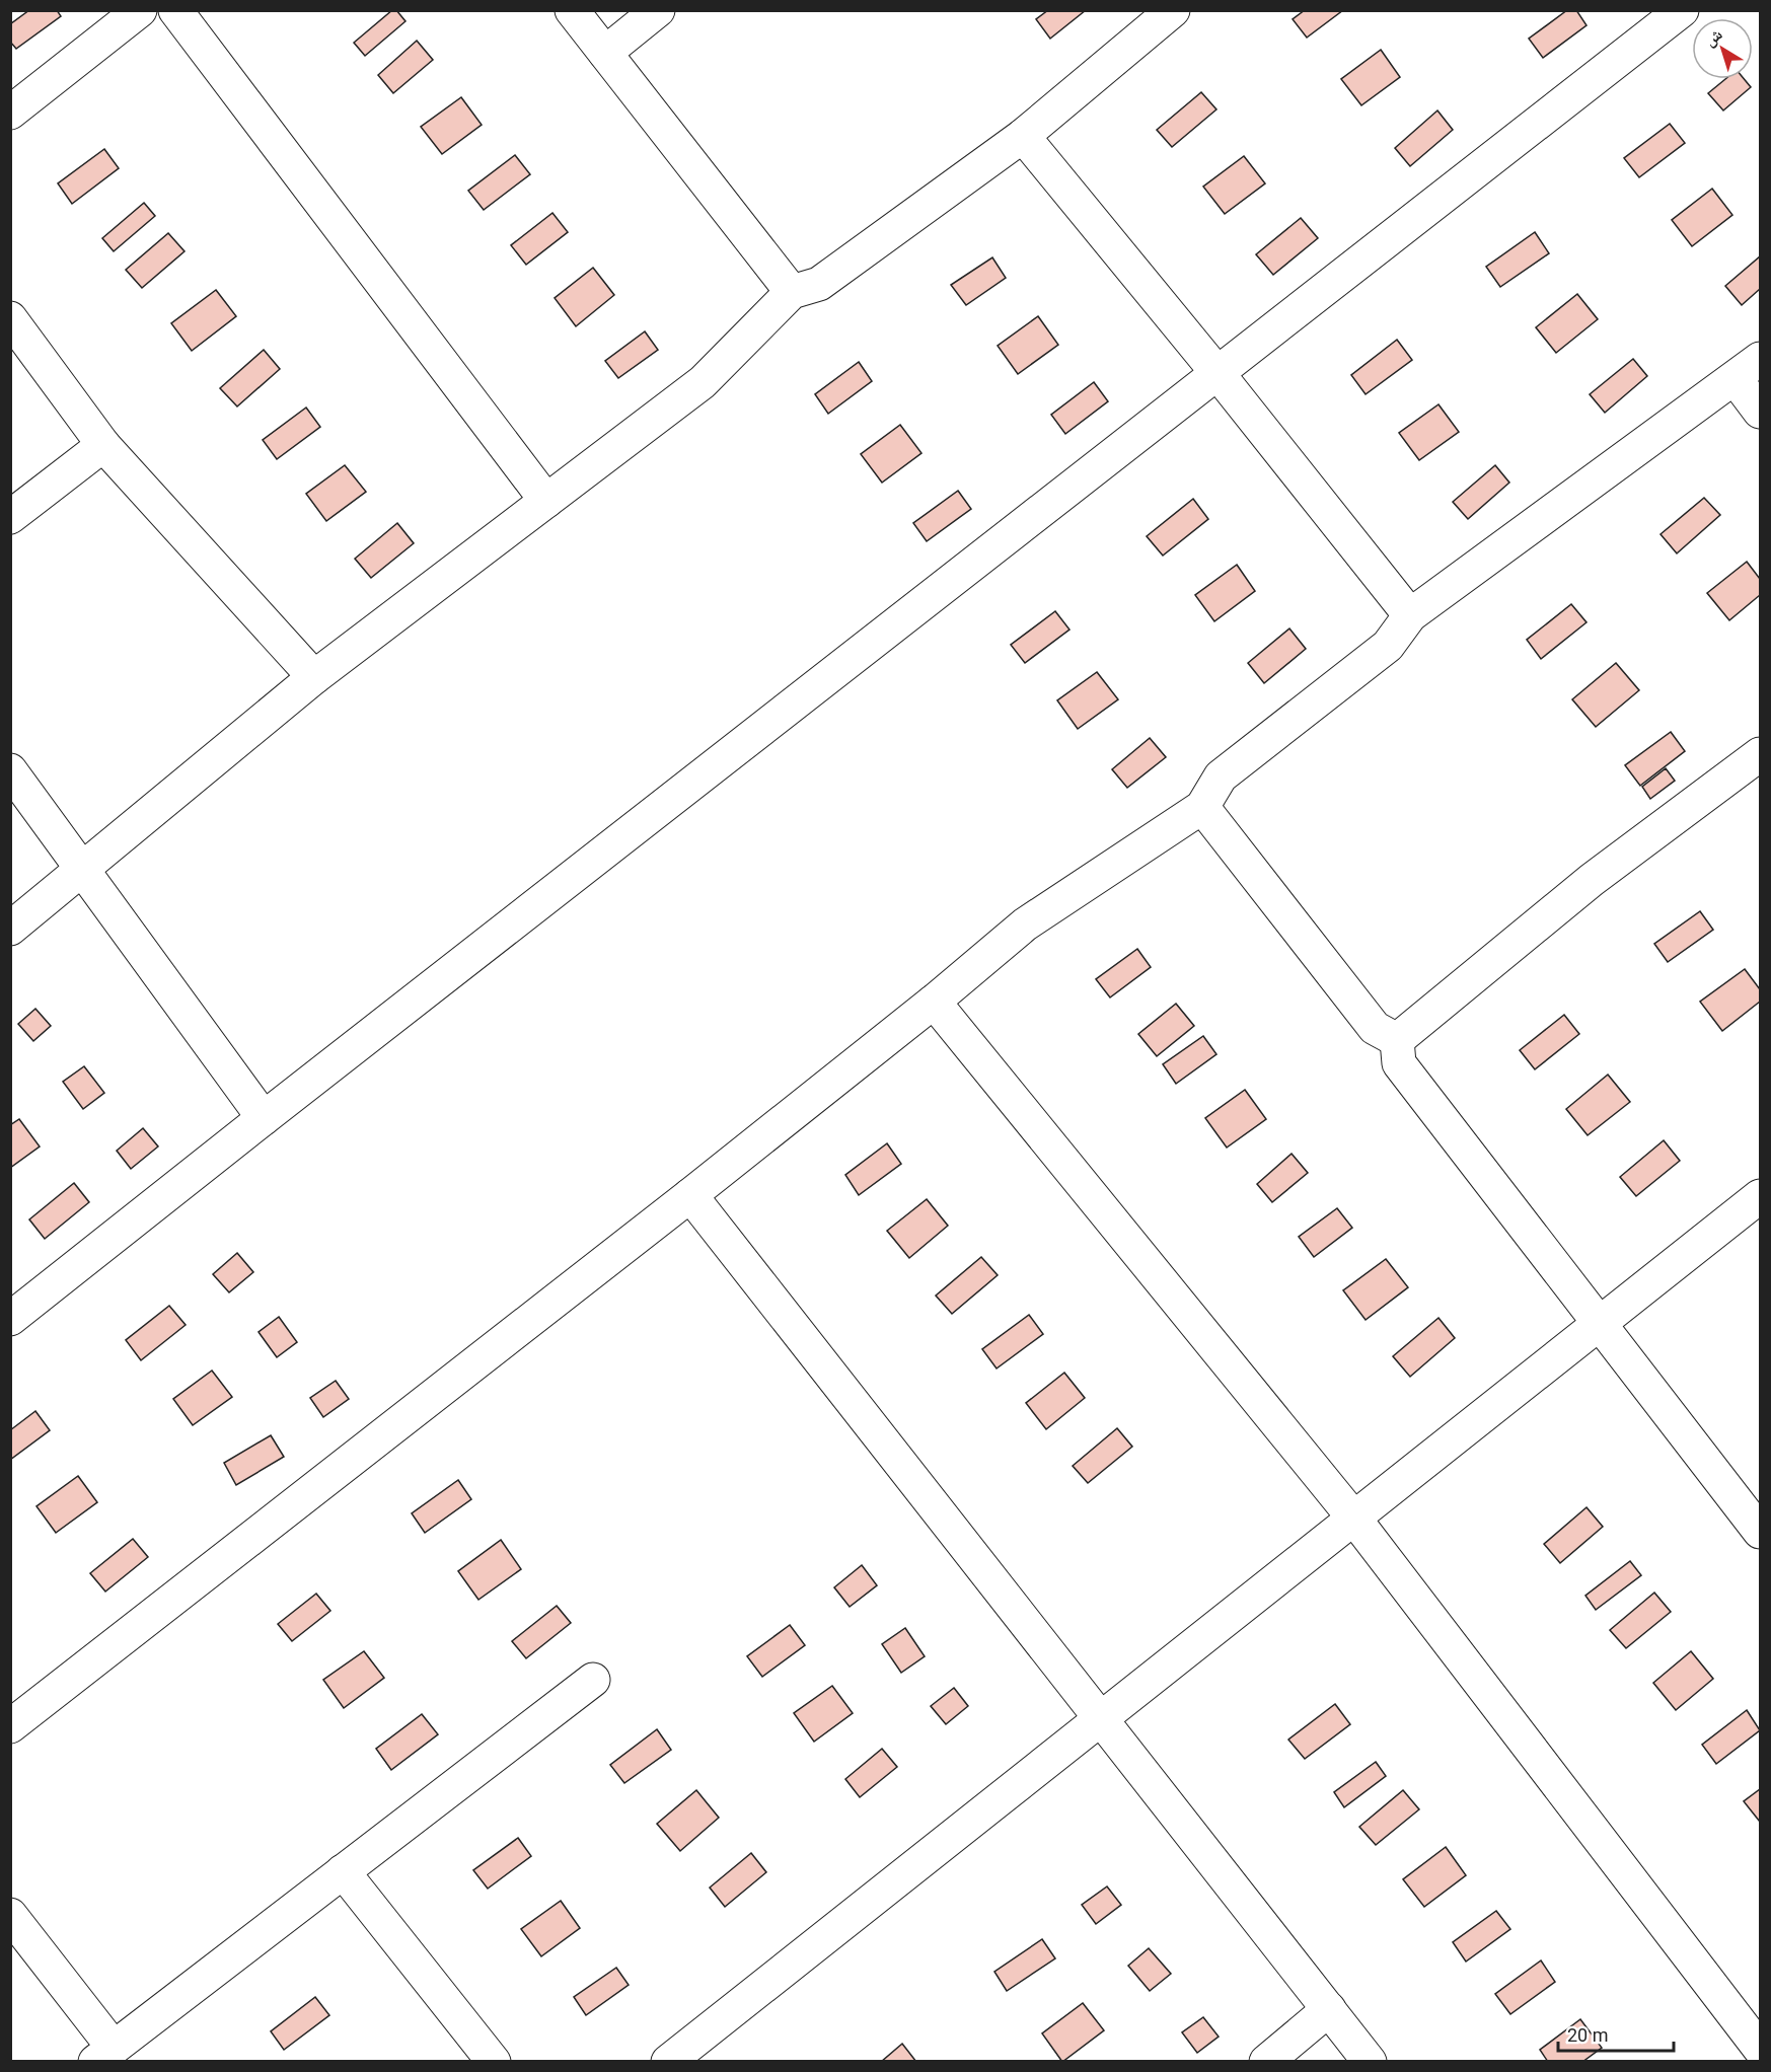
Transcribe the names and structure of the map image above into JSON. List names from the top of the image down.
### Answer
{
  "scale_bar": "20 m",
  "north": "top left"
}
